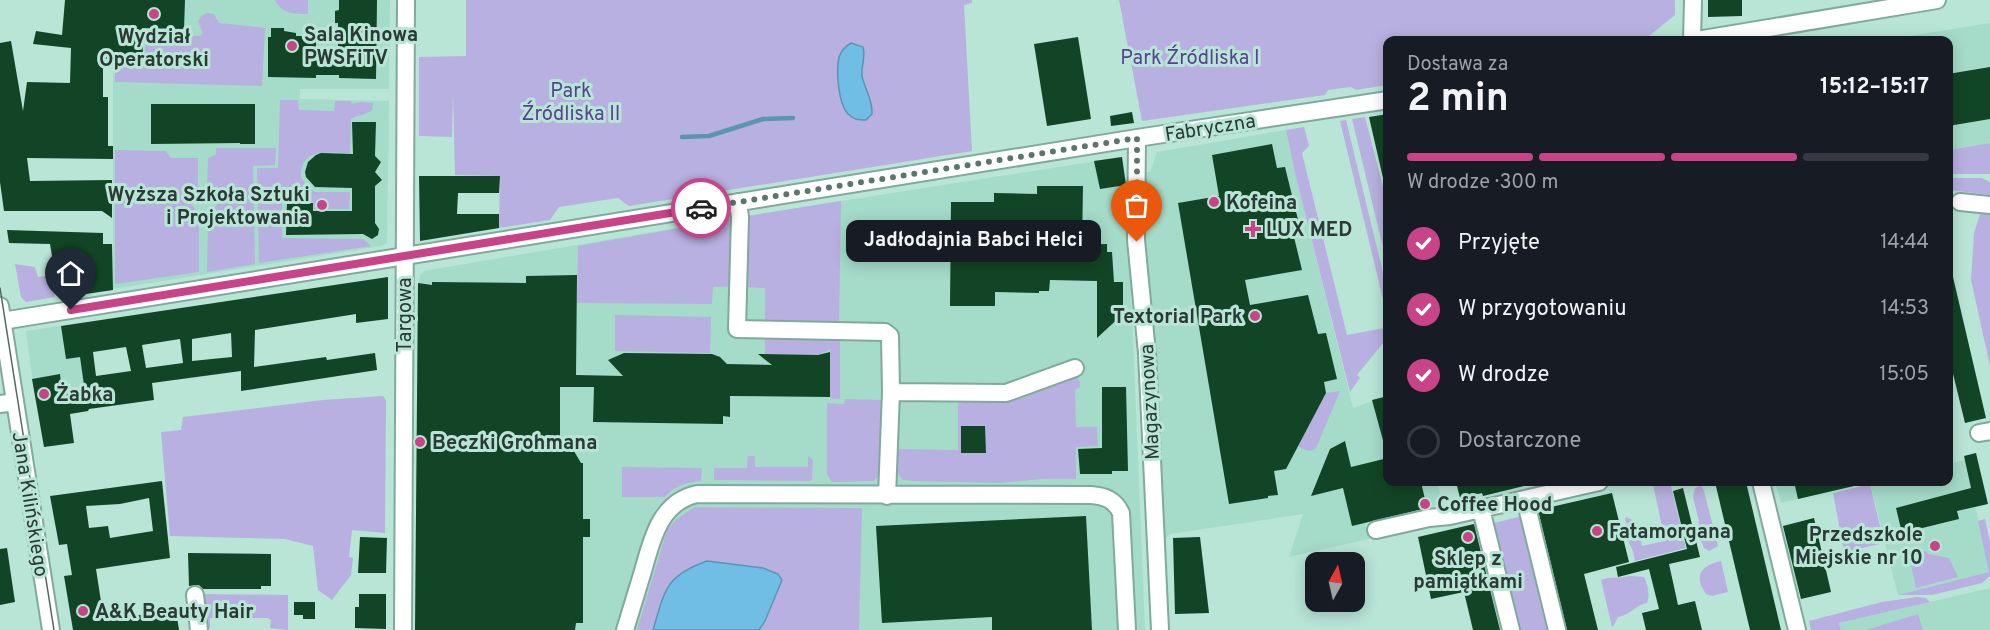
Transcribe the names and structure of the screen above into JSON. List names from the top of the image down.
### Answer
{
  "streets": {
    "street": [
      "Fabryczna",
      "Targowa",
      "Magazynowa",
      "Jana Kilińskiego"
    ]
  },
  "crossings": [
    ["Fabryczna", "Targowa"],
    ["Fabryczna", "Magazynowa"],
    ["Fabryczna", "Jana Kilińskiego"]
  ],
  "parks": ["Park Źródliska I", "Park Źródliska II"],
  "places": {
    "other": [
      "Wydział Operatorski",
      "Sala Kinowa PWSFiTV",
      "Kofeina",
      "Wyższa Szkoła Sztuki i Projektowania",
      "Jadłodajnia Babci Helci",
      "Textorial Park",
      "Żabka",
      "Beczki Grohmana",
      "Coffee Hood",
      "Fatamorgana",
      "Sklep z pamiątkami",
      "Przedszkole Miejskie nr 10",
      "A&K Beauty Hair"
    ],
    "health": ["LUX MED"]
  },
  "north": "top",
  "page": {
    "heading": ["2 min", "Dostawa za", "15:12–15:17"],
    "bar": "W drodze · 300 m",
    "list": [
      ["Przyjęte", "14:44"],
      ["W przygotowaniu", "14:53"],
      ["W drodze", "15:05"],
      "Dostarczone"
    ],
    "bubble": "Jadłodajnia Babci Helci"
  }
}
